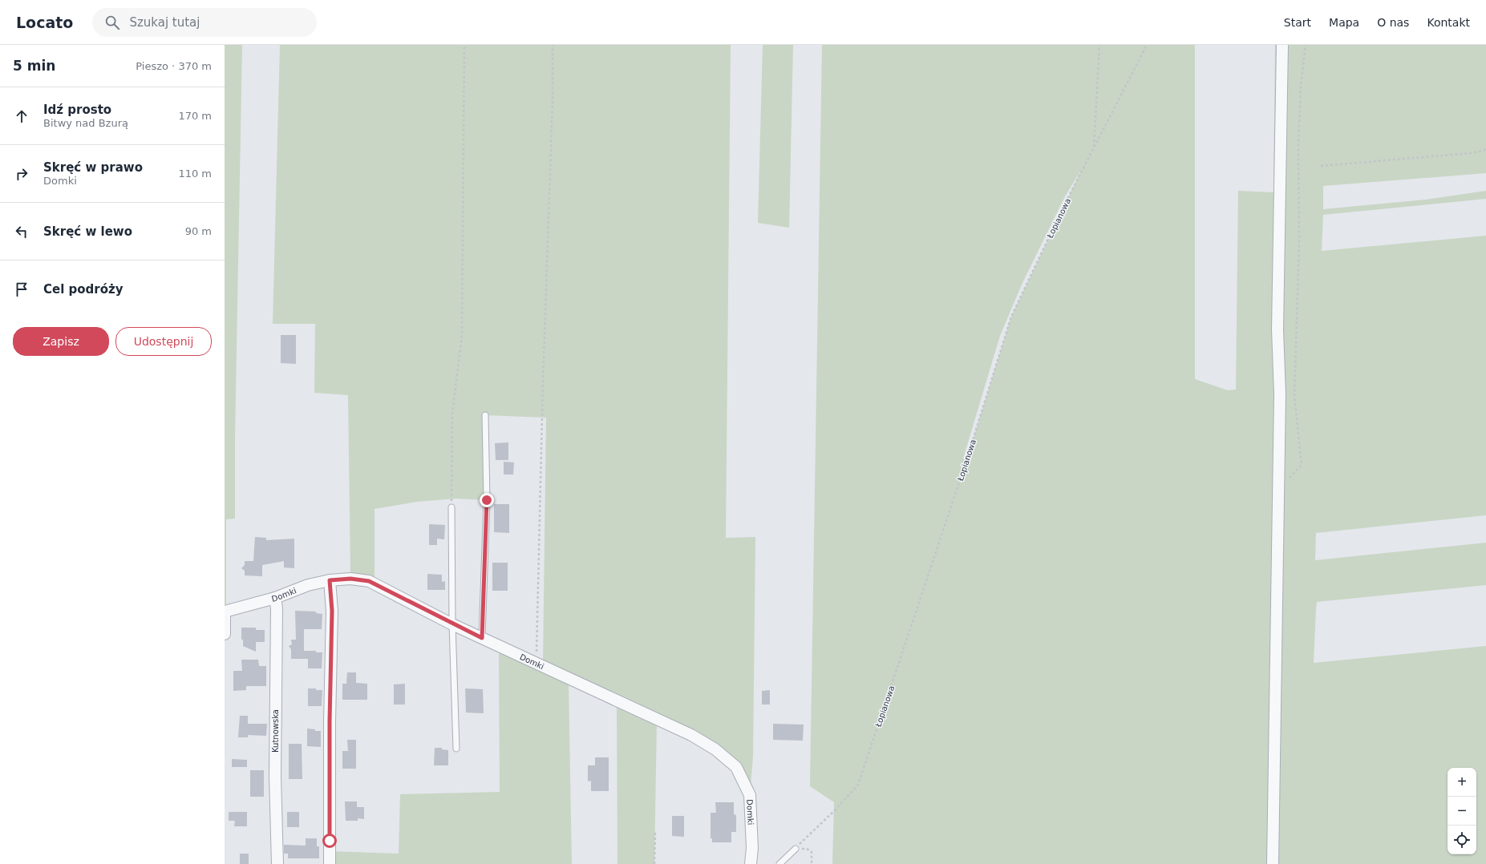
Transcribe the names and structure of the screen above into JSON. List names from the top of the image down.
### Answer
{
  "streets": {
    "street": ["Domki", "Kutnowska"],
    "path": ["Łopianowa"]
  },
  "crossings": [
    ["Domki", "Kutnowska"]
  ],
  "page": {
    "header": "Locato",
    "search": "Szukaj tutaj",
    "nav": [
      "Start",
      "Mapa",
      "O nas",
      "Kontakt"
    ],
    "heading": ["5 min", "Pieszo · 370 m"],
    "list": [
      ["Idź prosto", "Bitwy nad Bzurą", "170 m"],
      ["Skręć w prawo", "Domki", "110 m"],
      ["Skręć w lewo", "90 m"],
      "Cel podróży"
    ],
    "buttons": ["Zapisz", "Udostępnij"],
    "map_buttons": ["+", "−"]
  }
}
